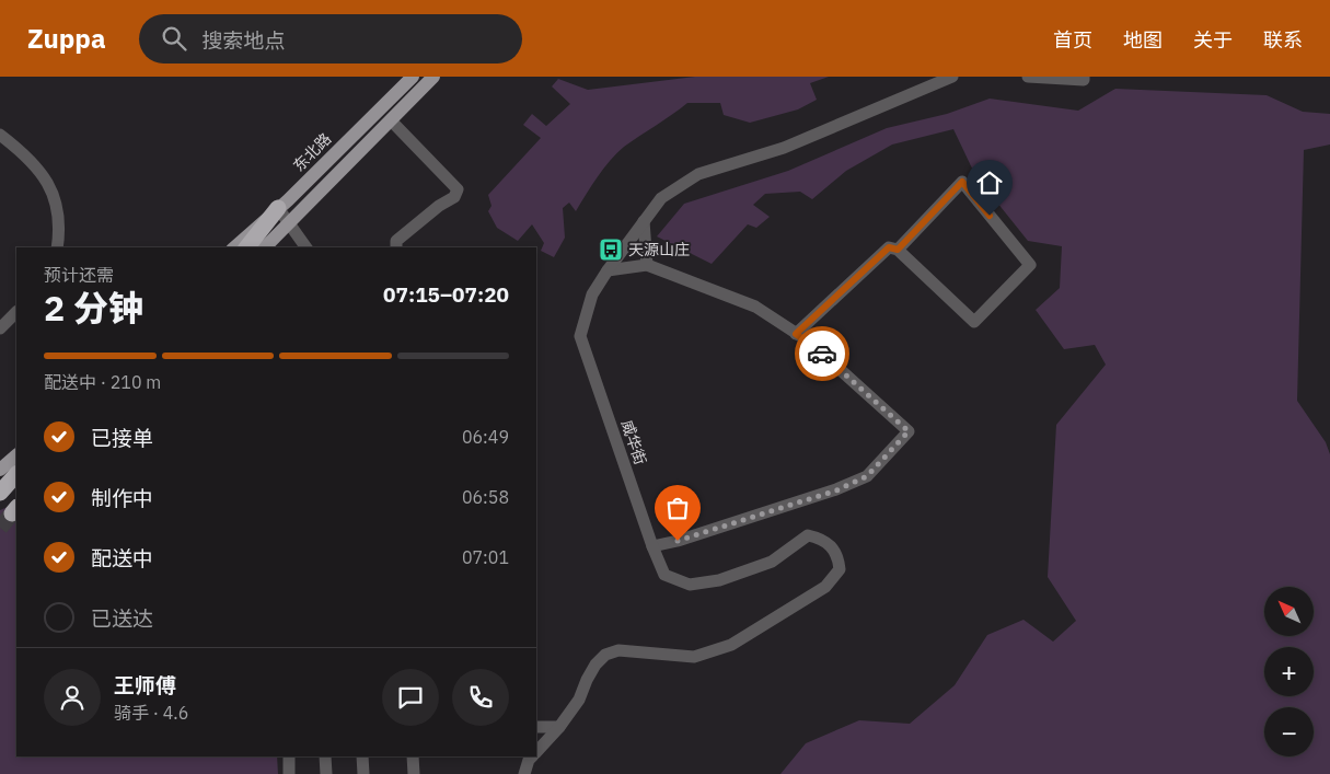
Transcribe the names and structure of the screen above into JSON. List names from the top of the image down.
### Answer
{
  "streets": {
    "main road": ["东北路"],
    "street": ["威华街"]
  },
  "places": {
    "bus stop": ["天源山庄"]
  },
  "north": "top left",
  "page": {
    "header": "Zuppa",
    "search": "搜索地点",
    "nav": [
      "首页",
      "地图",
      "关于",
      "联系"
    ],
    "heading": ["2 分钟", "预计还需", "07:15–07:20"],
    "panel": ["王师傅", "骑手 · 4.6"],
    "bar": "配送中 · 210 m",
    "list": [
      ["已接单", "06:49"],
      ["制作中", "06:58"],
      ["配送中", "07:01"],
      "已送达"
    ],
    "map_buttons": ["+", "−"]
  }
}
